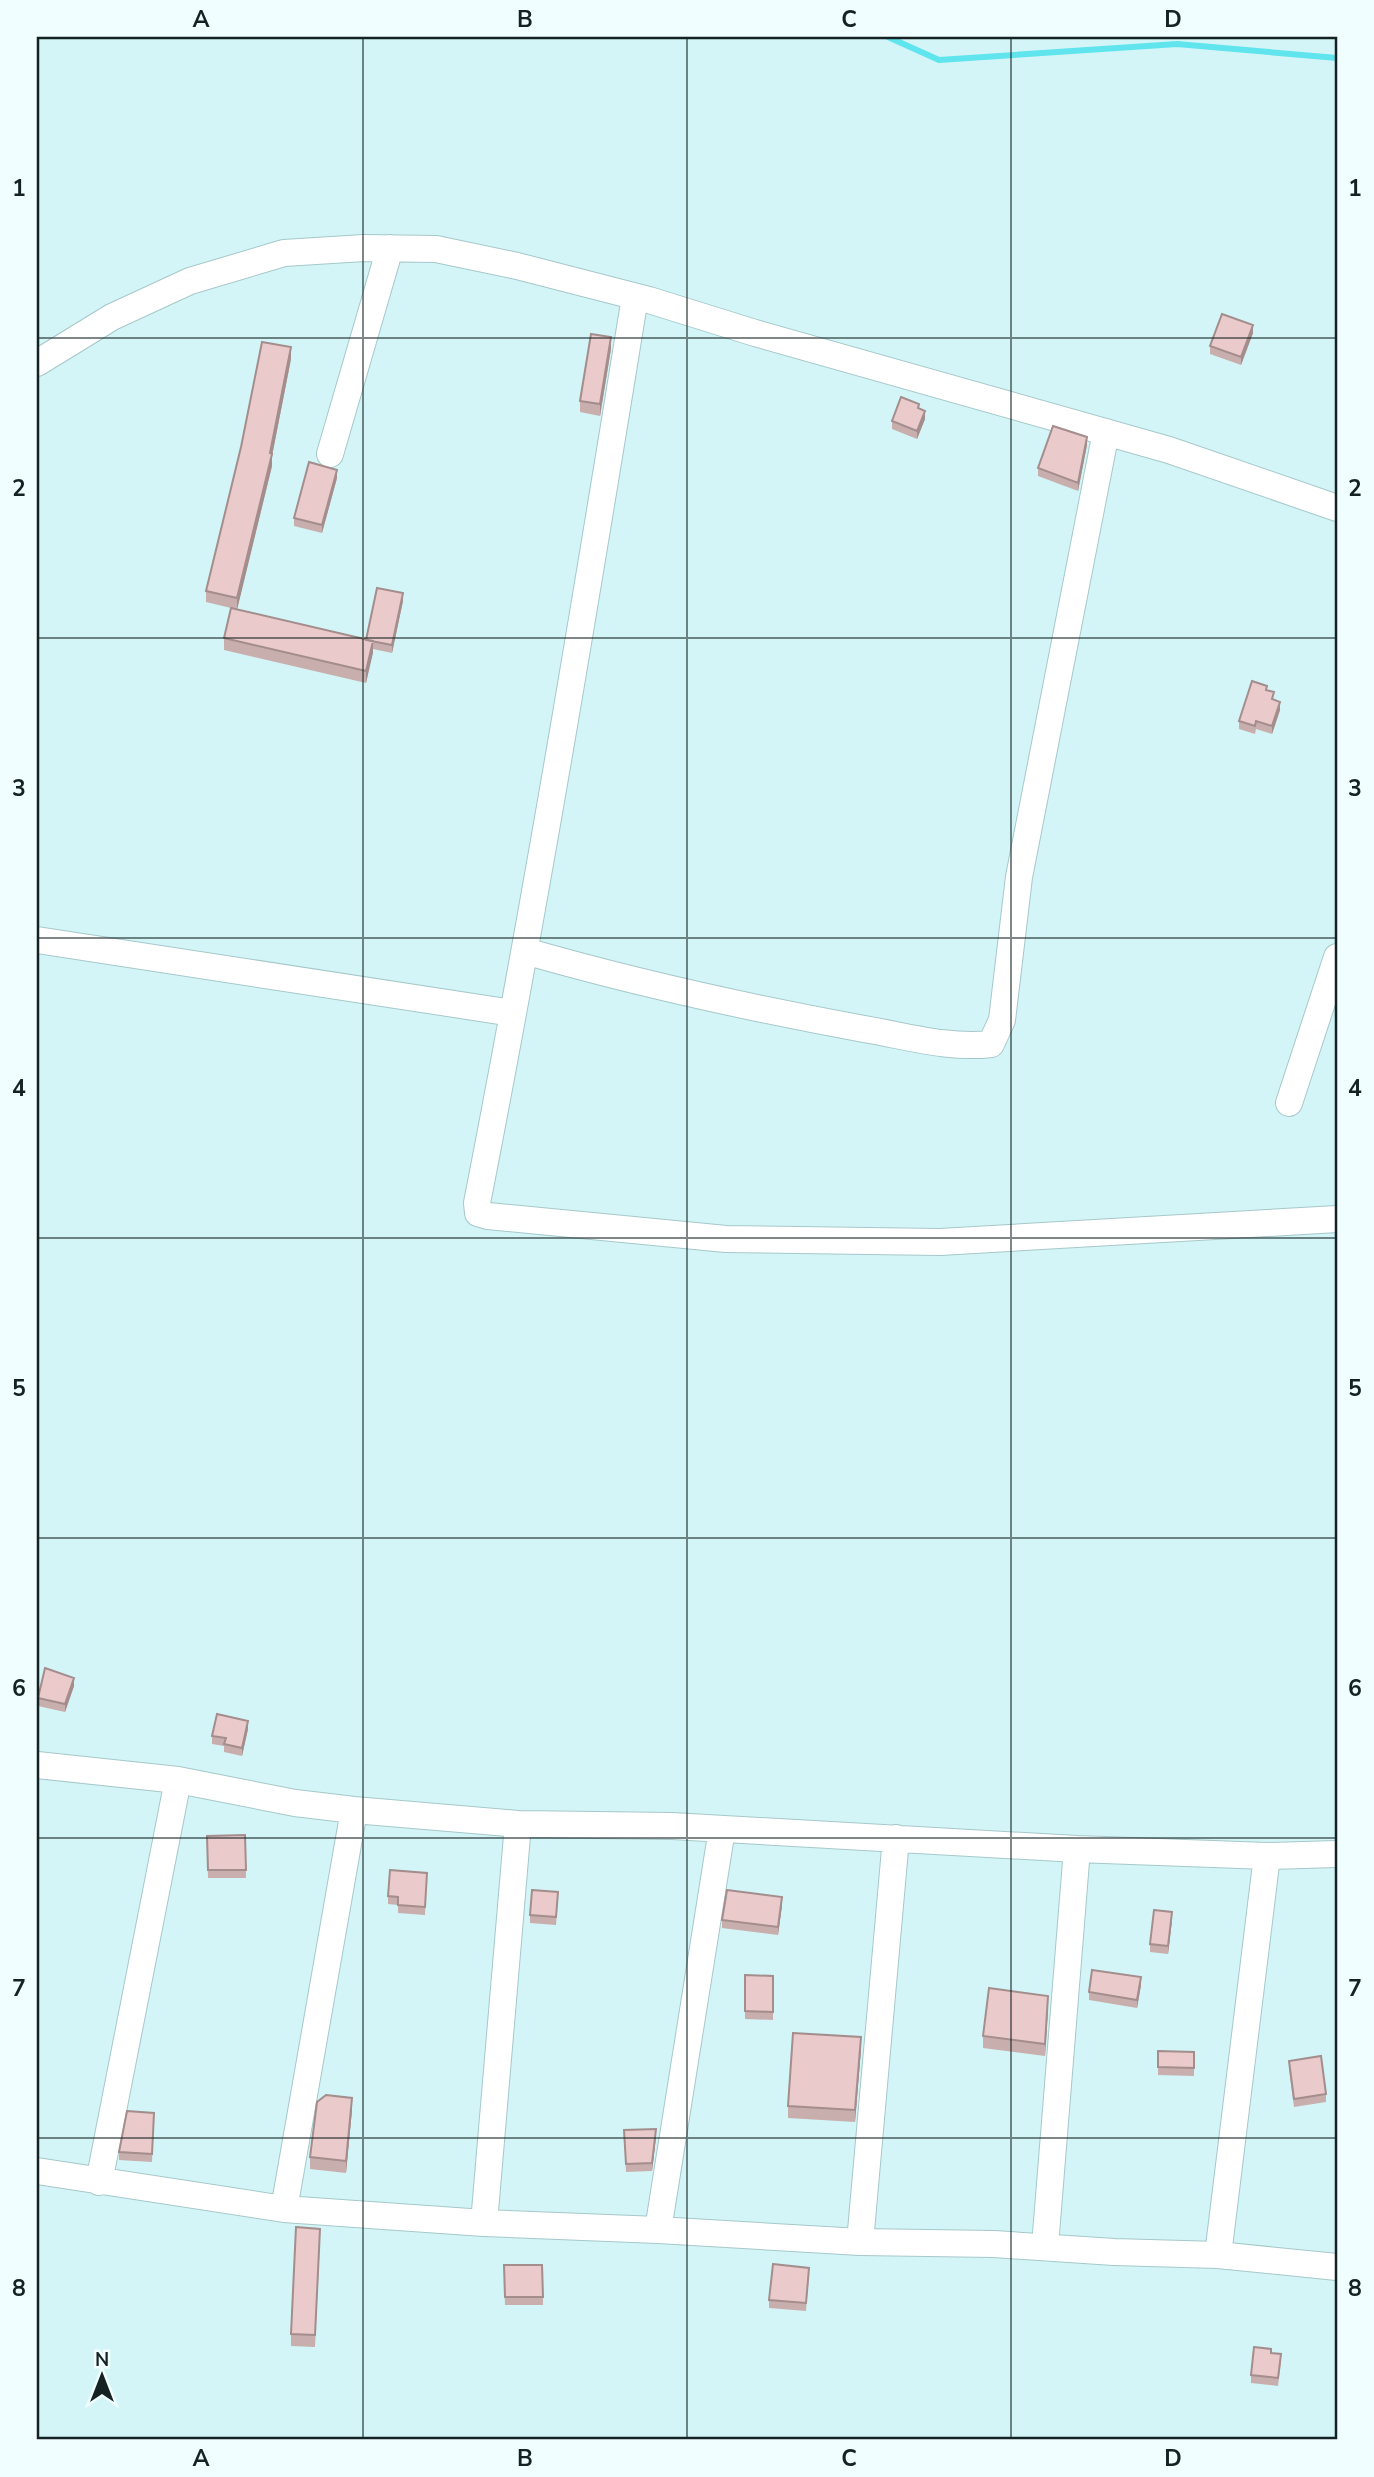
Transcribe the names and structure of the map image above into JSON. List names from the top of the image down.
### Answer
{
  "north": "top",
  "grid": {
    "columns": [
      "A",
      "B",
      "C",
      "D"
    ],
    "rows": [
      "1",
      "2",
      "3",
      "4",
      "5",
      "6",
      "7",
      "8"
    ]
  }
}
